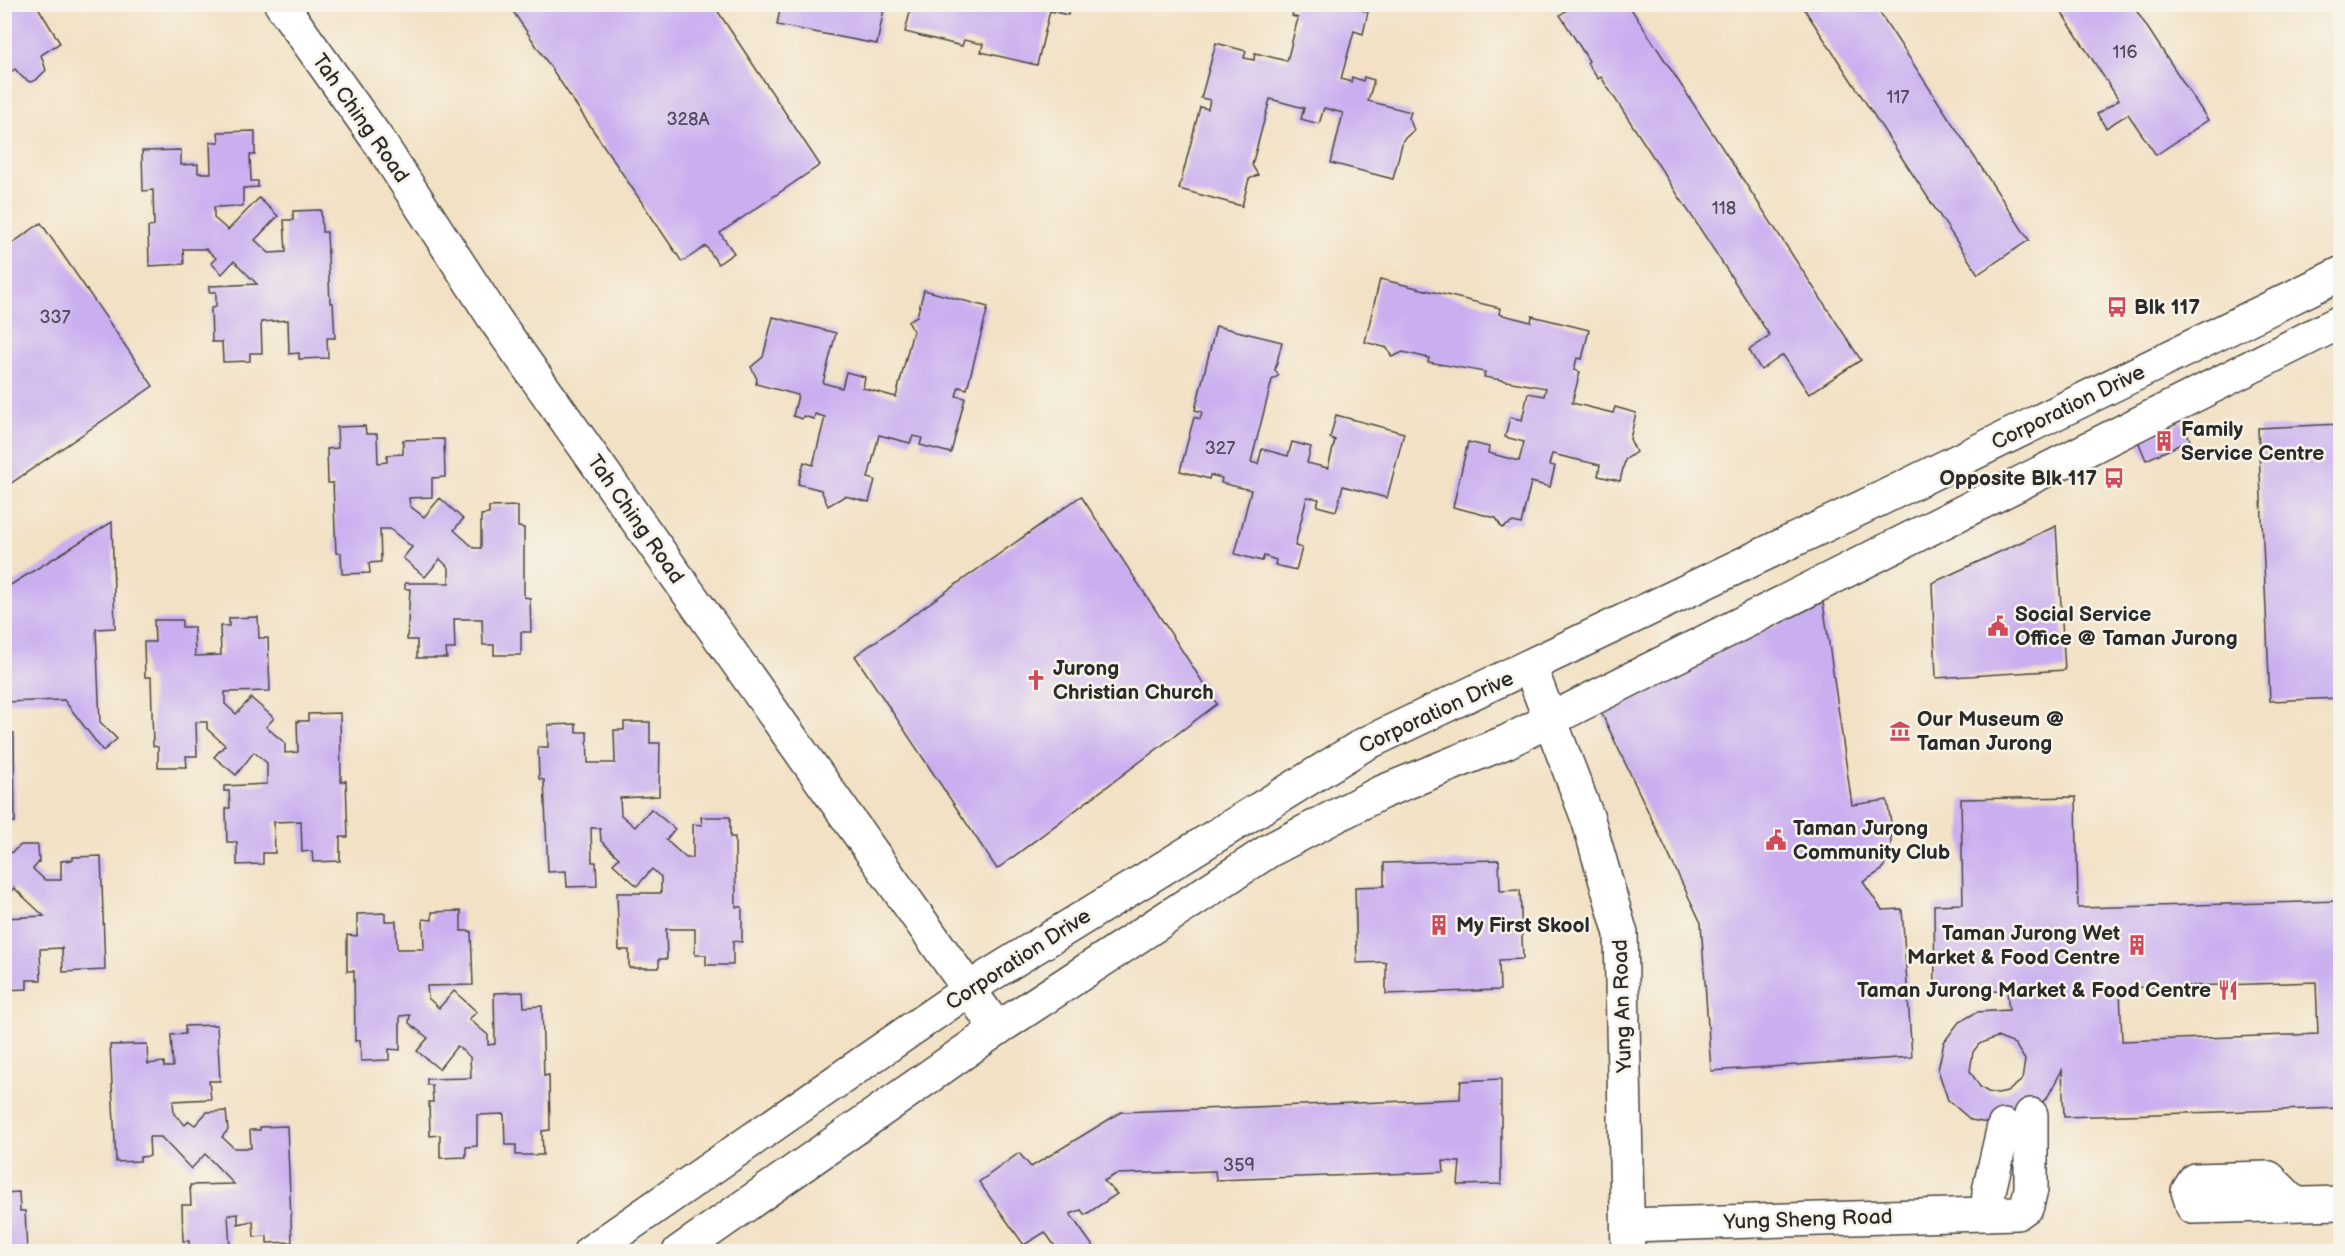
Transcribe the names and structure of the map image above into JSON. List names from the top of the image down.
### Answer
{
  "streets": {
    "street": [
      "Tah Ching Road",
      "Corporation Drive",
      "Yung An Road",
      "Yung Sheng Road"
    ]
  },
  "crossings": [
    ["Tah Ching Road", "Corporation Drive"],
    ["Corporation Drive", "Yung An Road"],
    ["Yung An Road", "Yung Sheng Road"]
  ],
  "places": {
    "bus stop": ["Blk 117", "Opposite Blk 117"],
    "building": ["Family Service Centre", "My First Skool", "Taman Jurong Wet Market & Food Centre"],
    "public building": ["Social Service Office @ Taman Jurong", "Taman Jurong Community Club"],
    "church": ["Jurong Christian Church"],
    "museum": ["Our Museum @ Taman Jurong"],
    "restaurant": ["Taman Jurong Market & Food Centre"]
  },
  "house_numbers": [
    "116",
    "117",
    "328A",
    "118",
    "337",
    "327",
    "359"
  ]
}
